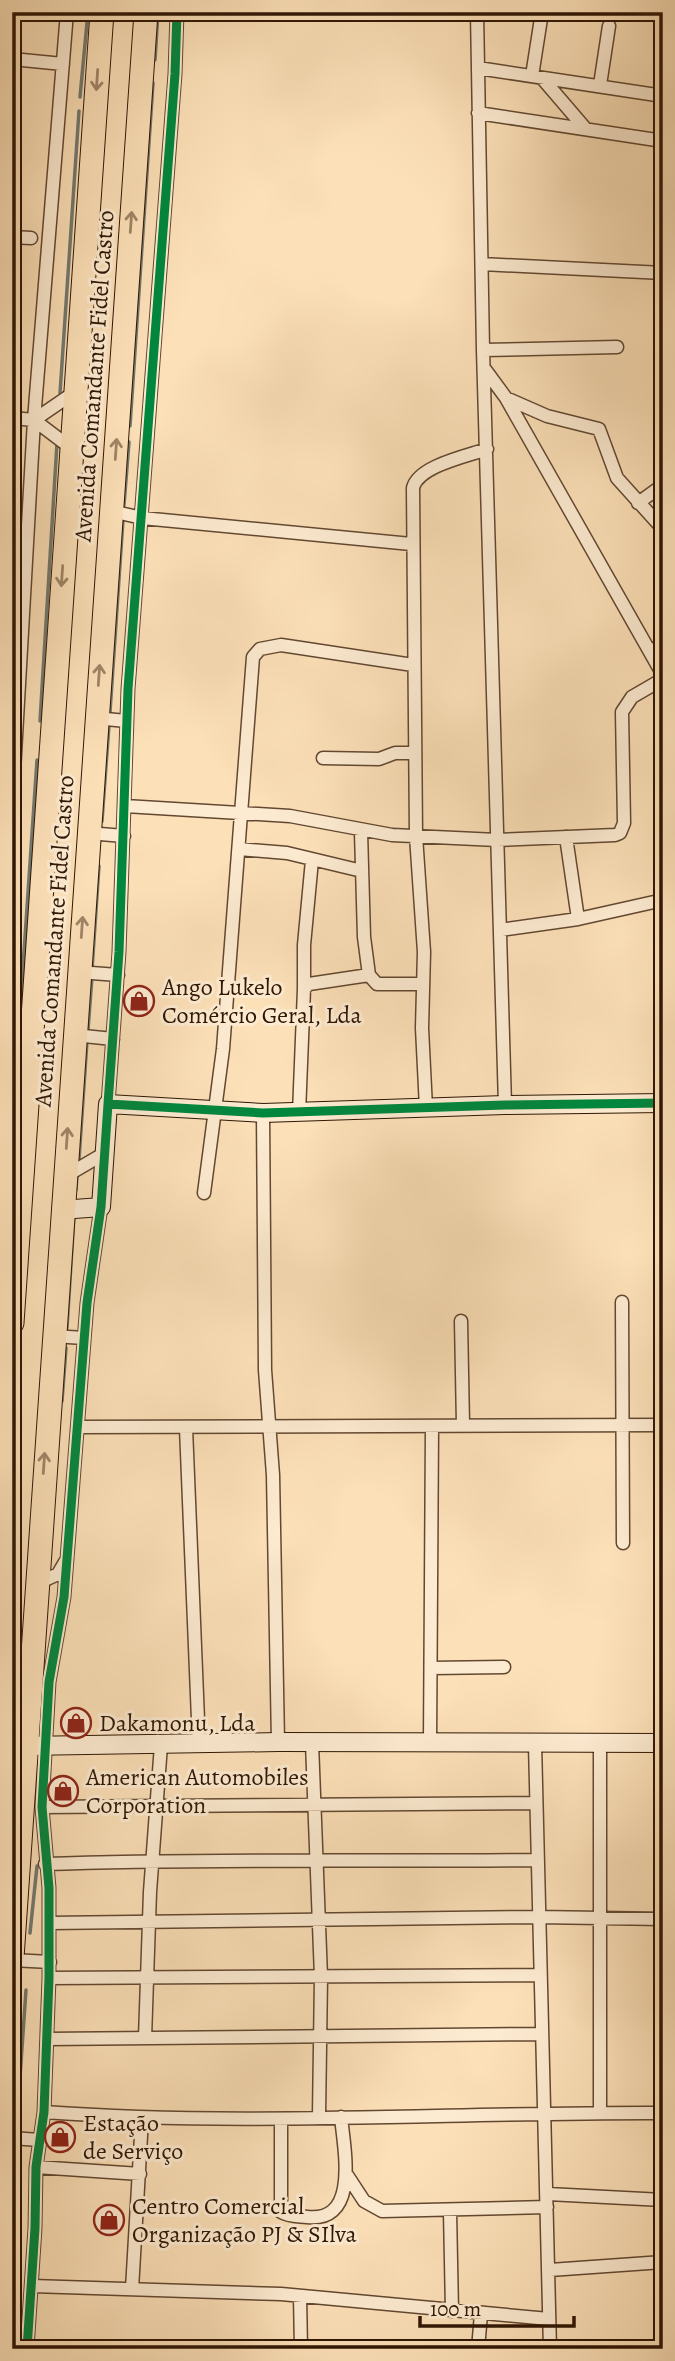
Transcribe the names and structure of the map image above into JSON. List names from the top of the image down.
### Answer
{
  "streets": {
    "highway": ["Avenida Comandante Fidel Castro"]
  },
  "places": {
    "shop": [
      "Ango Lukelo Comércio Geral, Lda",
      "Dakamonu, Lda",
      "American Automobiles Corporation",
      "Estação de Serviço",
      "Centro Comercial Organização PJ & SIlva"
    ]
  },
  "scale_bar": "100 m"
}
